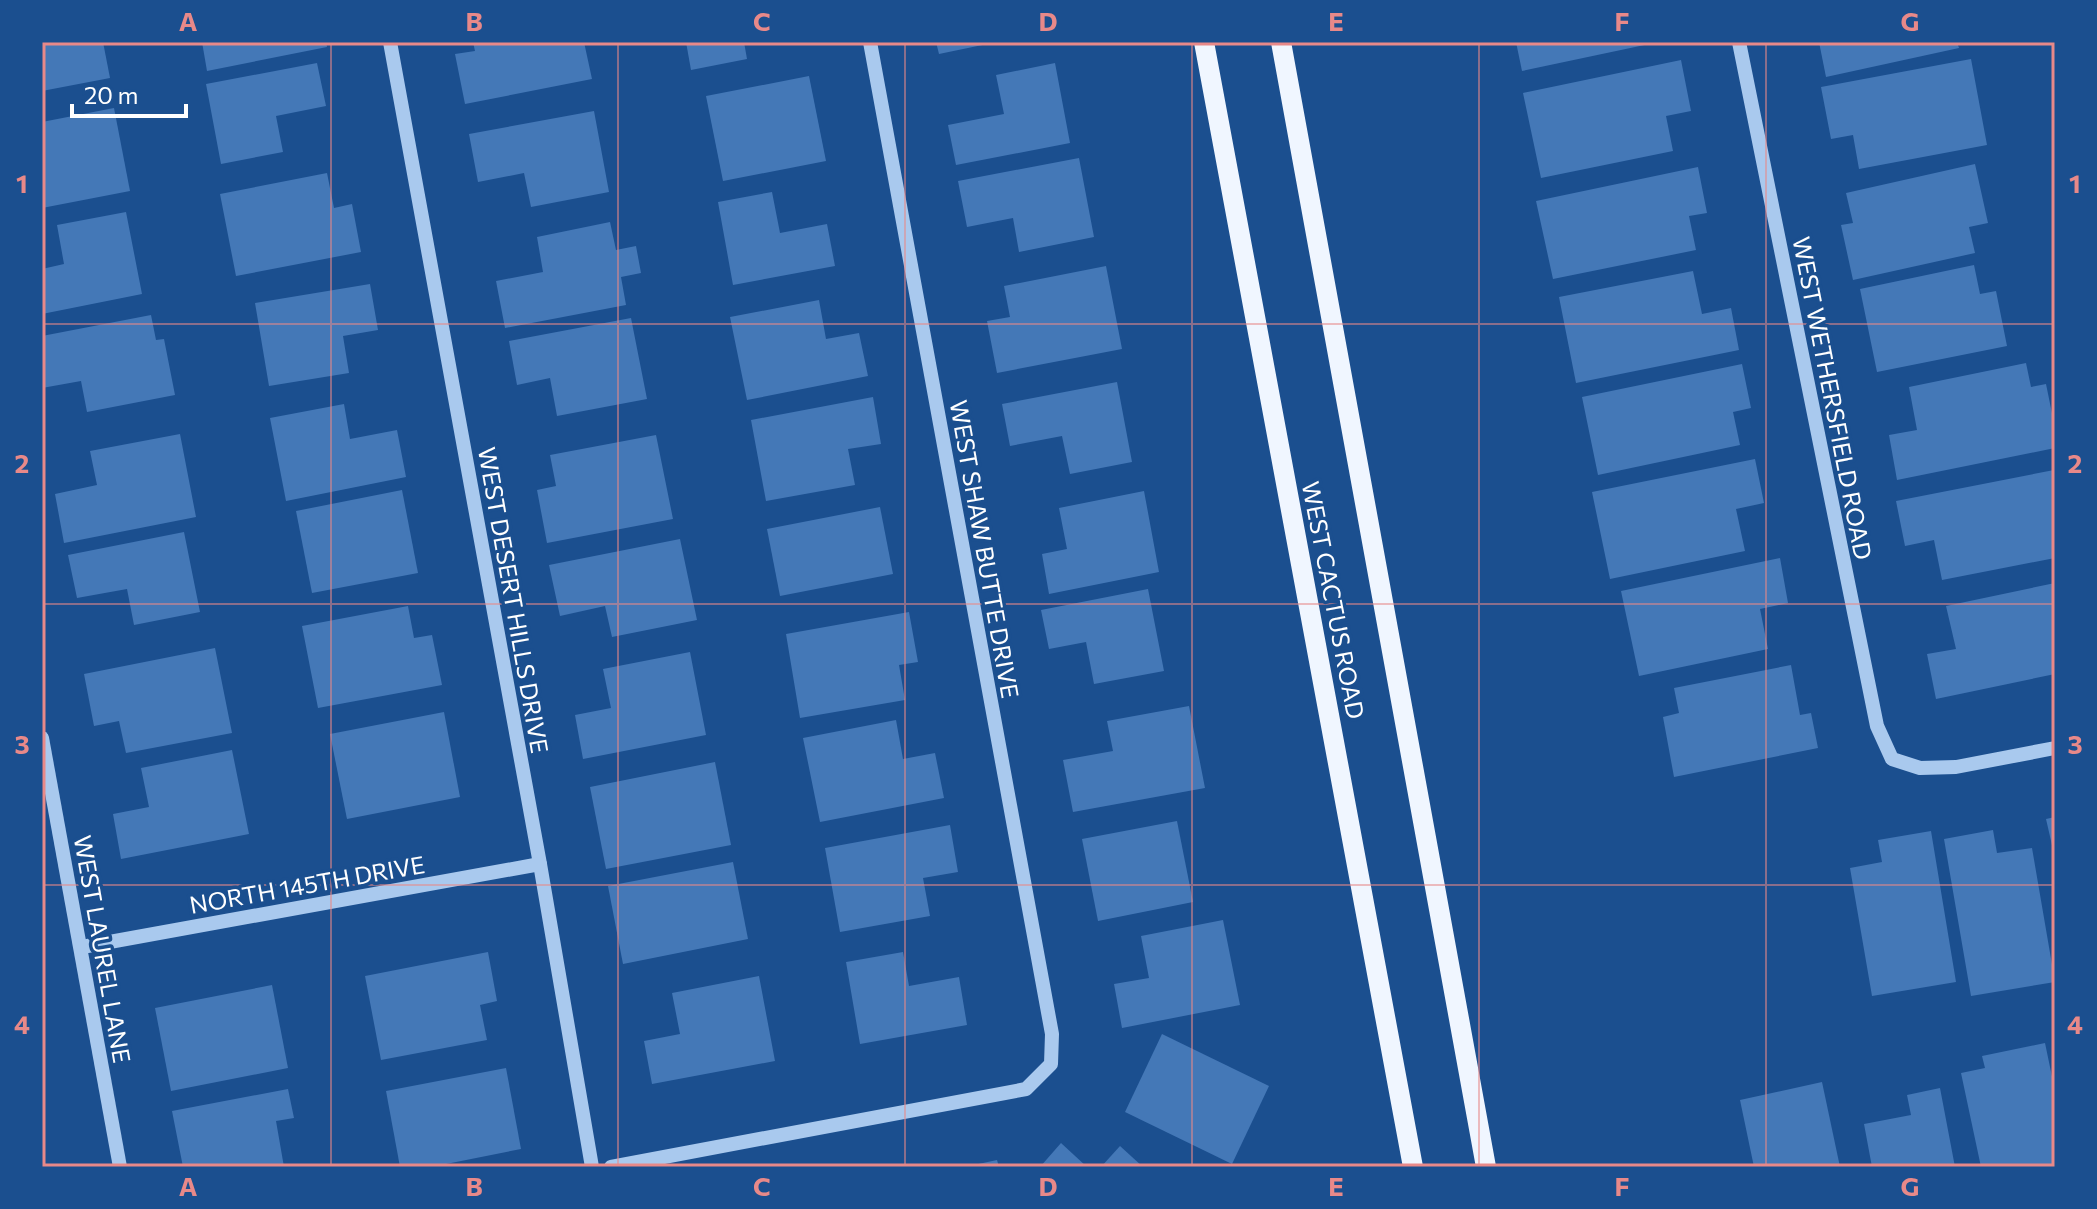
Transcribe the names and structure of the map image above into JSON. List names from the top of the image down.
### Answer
{
  "streets": {
    "main road": ["WEST CACTUS ROAD"],
    "street": [
      "WEST WETHERSFIELD ROAD",
      "WEST SHAW BUTTE DRIVE",
      "WEST DESERT HILLS DRIVE",
      "NORTH 145TH DRIVE",
      "WEST LAUREL LANE"
    ]
  },
  "crossings": [
    ["WEST DESERT HILLS DRIVE", "NORTH 145TH DRIVE"],
    ["NORTH 145TH DRIVE", "WEST LAUREL LANE"]
  ],
  "scale_bar": "20 m",
  "grid": {
    "columns": [
      "A",
      "B",
      "C",
      "D",
      "E",
      "F",
      "G"
    ],
    "rows": [
      "1",
      "2",
      "3",
      "4"
    ]
  }
}
